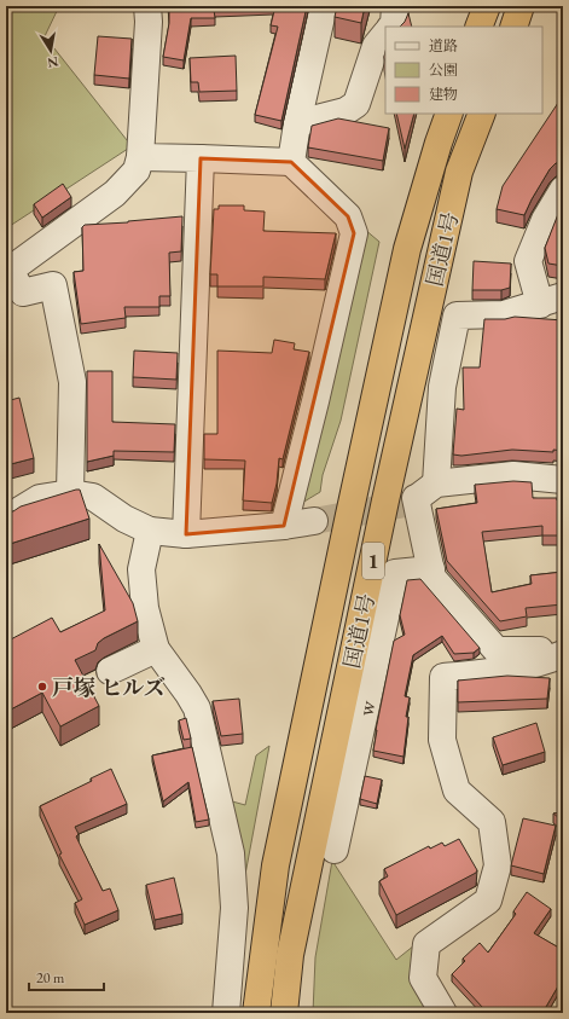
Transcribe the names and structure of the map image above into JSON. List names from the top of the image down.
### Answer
{
  "streets": {
    "highway": ["国道1号", "1"],
    "street": ["w"]
  },
  "places": ["戸塚 ヒルズ"],
  "legend": ["道路", "公園", "建物"],
  "scale_bar": "20 m",
  "north": "bottom"
}
